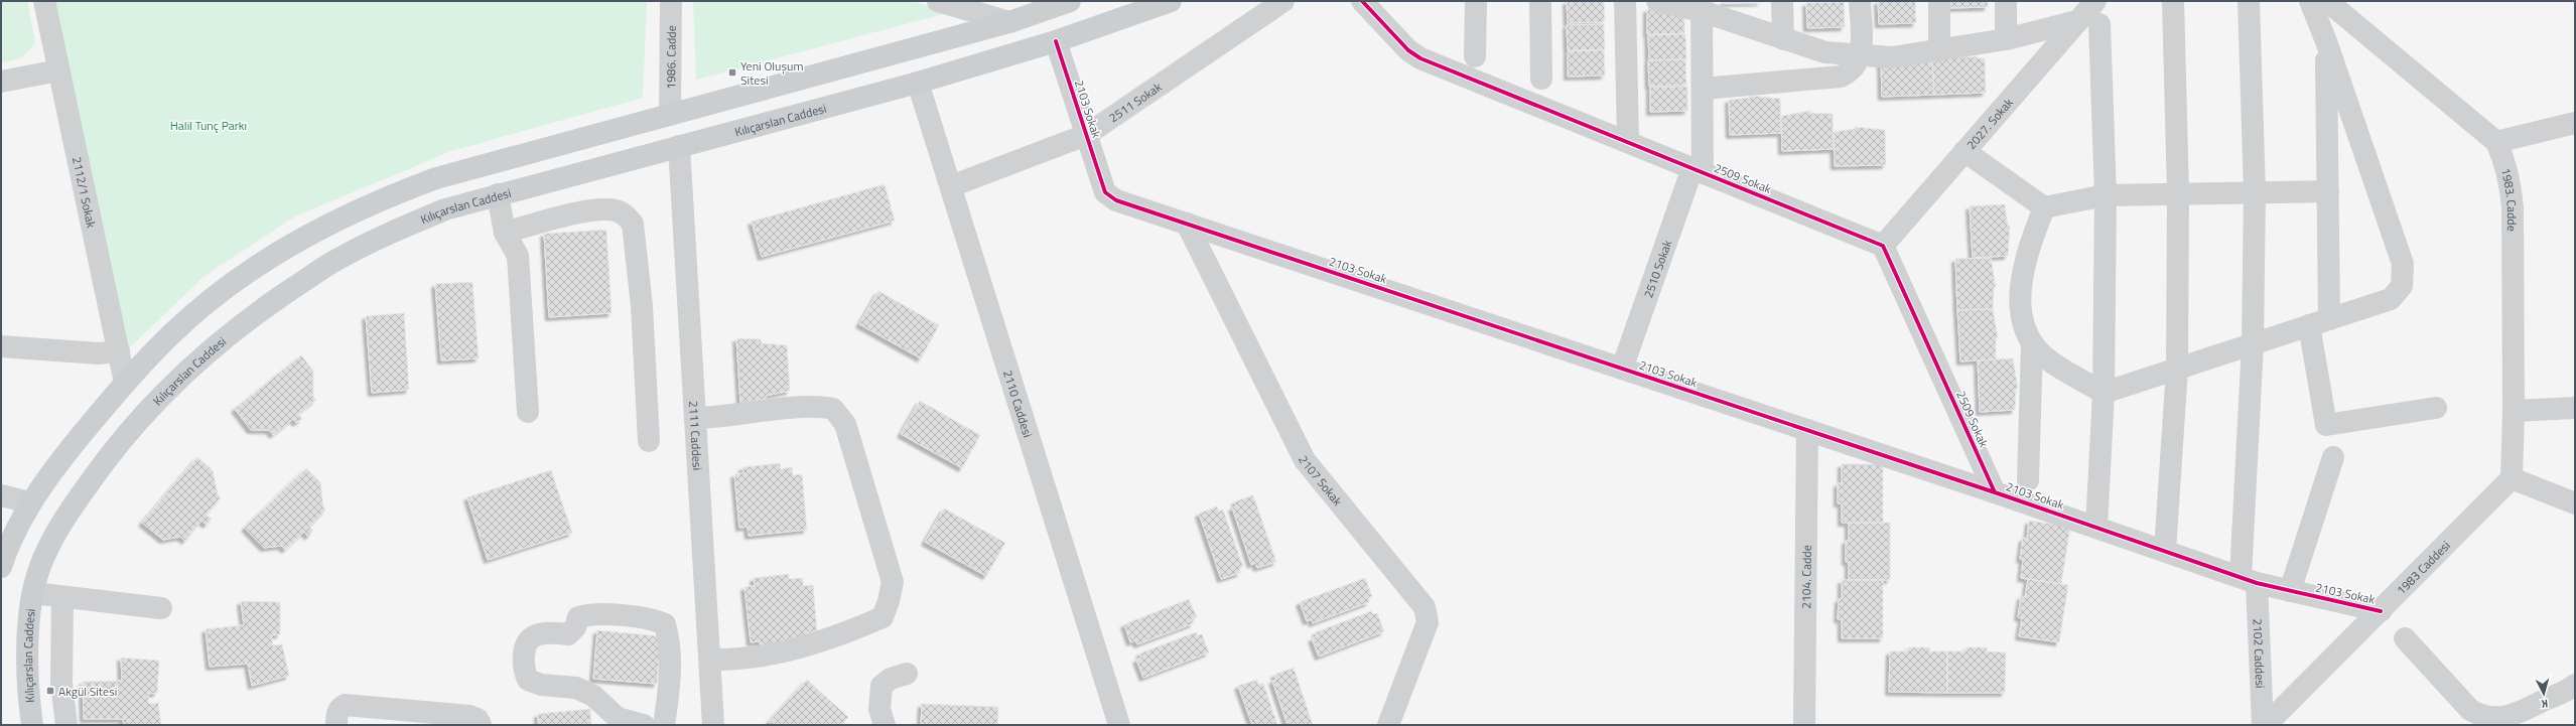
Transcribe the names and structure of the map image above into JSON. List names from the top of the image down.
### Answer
{
  "streets": {
    "main road": ["Kılıçarslan Caddesi"],
    "street": [
      "1986. Cadde",
      "2511 Sokak",
      "2103 Sokak",
      "2027. Sokak",
      "2509 Sokak",
      "2112/1 Sokak",
      "1983. Cadde",
      "2510 Sokak",
      "2110 Caddesi",
      "2111 Caddesi",
      "2107 Sokak",
      "1983 Caddesi",
      "2104. Cadde",
      "2102 Caddesi"
    ]
  },
  "crossings": [
    ["2511 Sokak", "2103 Sokak"],
    ["2511 Sokak", "2110 Caddesi"],
    ["2103 Sokak", "Kılıçarslan Caddesi"],
    ["2103 Sokak", "2509 Sokak"],
    ["2103 Sokak", "2510 Sokak"],
    ["2103 Sokak", "2107 Sokak"],
    ["2103 Sokak", "1983 Caddesi"],
    ["2103 Sokak", "2104. Cadde"],
    ["2103 Sokak", "2102 Caddesi"],
    ["Kılıçarslan Caddesi", "2110 Caddesi"],
    ["Kılıçarslan Caddesi", "2111 Caddesi"],
    ["2027. Sokak", "2509 Sokak"],
    ["2509 Sokak", "2510 Sokak"],
    ["1983. Cadde", "1983 Caddesi"],
    ["1983 Caddesi", "2102 Caddesi"]
  ],
  "parks": ["Halil Tunç Parkı"],
  "places": {
    "transit": ["Yeni Oluşum Sitesi", "Akgül Sitesi"]
  },
  "north": "bottom"
}
